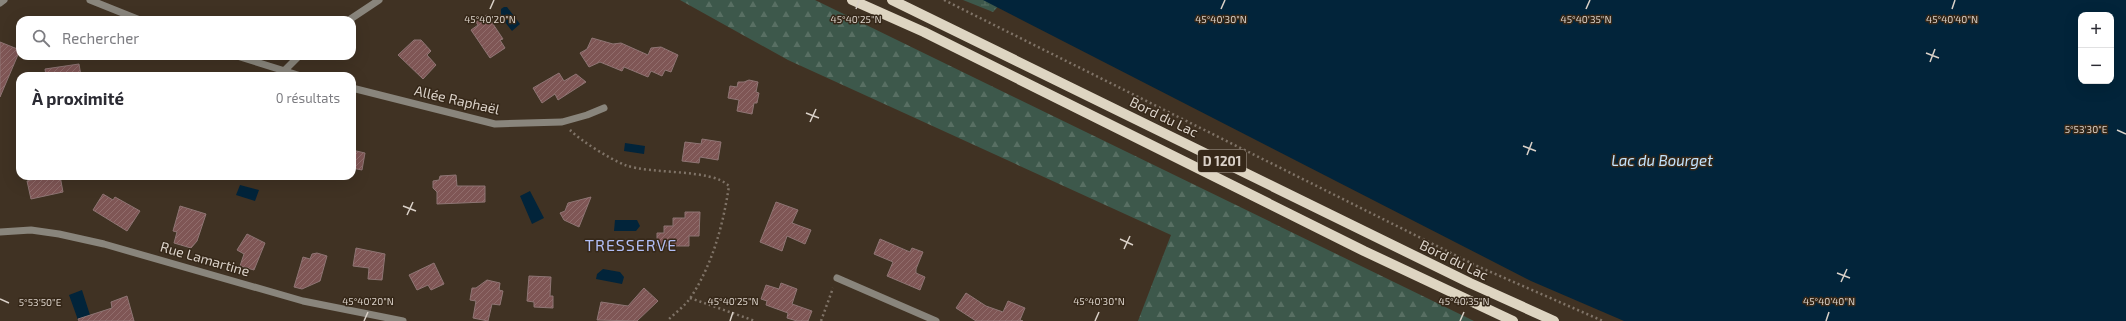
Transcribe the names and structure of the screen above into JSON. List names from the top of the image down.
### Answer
{
  "streets": {
    "main road": ["Bord du Lac", "D 1201"],
    "street": ["Allée Raphaël", "Rue Lamartine"]
  },
  "districts": ["TRESSERVE"],
  "water": ["Lac du Bourget"],
  "page": {
    "map_buttons": ["+", "−"],
    "search": "Rechercher",
    "heading": ["À proximité", "0 résultats"]
  },
  "coordinates": [
    "45°40'25\"N",
    "45°40'30\"N",
    "45°40'40\"N",
    "45°40'20\"N",
    "45°40'35\"N",
    "5°53'30\"E",
    "5°53'50\"E"
  ]
}
